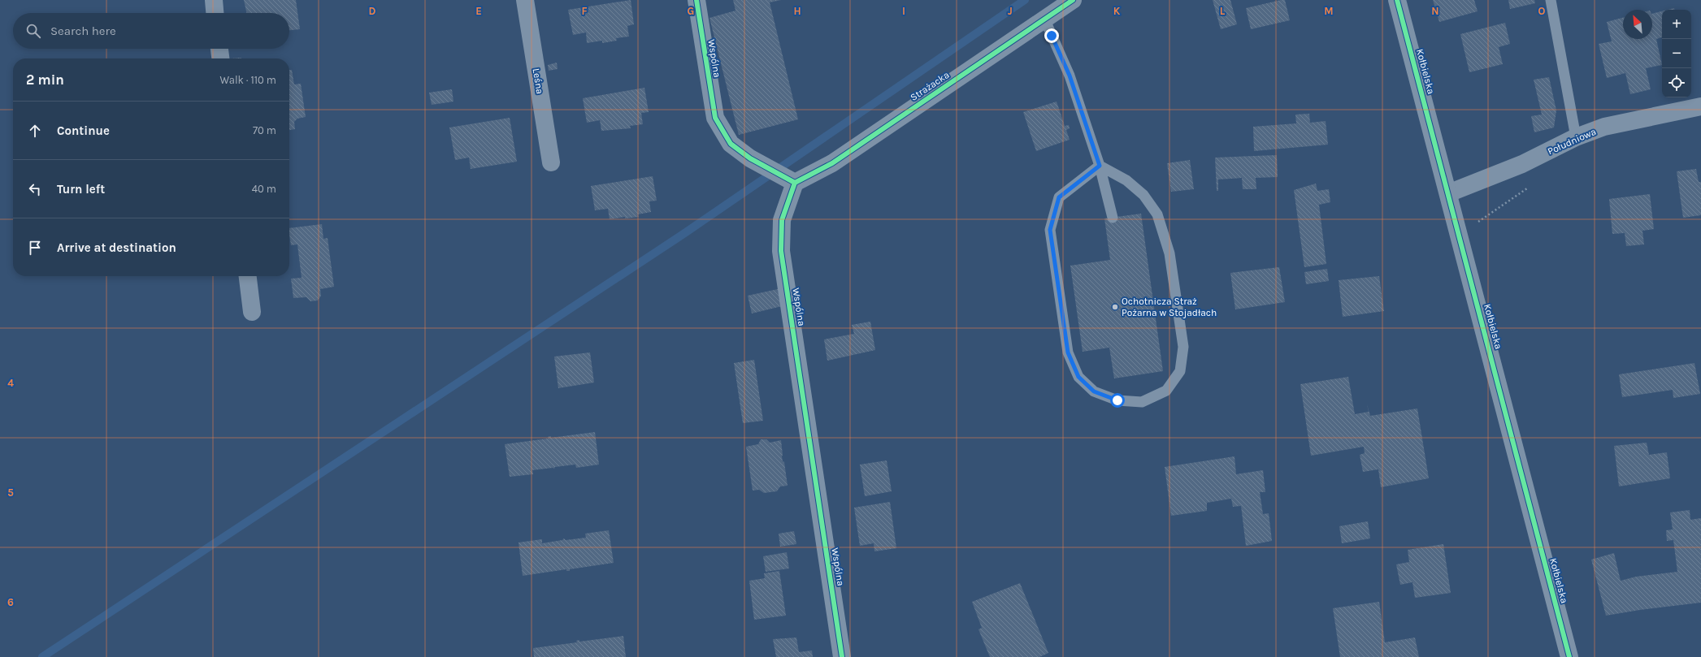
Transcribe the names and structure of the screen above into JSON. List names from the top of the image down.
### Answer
{
  "streets": {
    "street": [
      "Wspólna",
      "Kołbielska",
      "Leśna",
      "Strażacka",
      "Południowa"
    ]
  },
  "crossings": [
    ["Wspólna", "Strażacka"],
    ["Kołbielska", "Południowa"]
  ],
  "places": ["Ochotnicza Straż Pożarna w Stojadłach"],
  "north": "top left",
  "page": {
    "map_buttons": ["+", "−"],
    "search": "Search here",
    "heading": ["2 min", "Walk · 110 m"],
    "list": [
      ["Continue", "70 m"],
      ["Turn left", "40 m"],
      "Arrive at destination"
    ]
  },
  "grid": {
    "columns": [
      "D",
      "E",
      "F",
      "G",
      "H",
      "I",
      "J",
      "K",
      "L",
      "M",
      "N",
      "O"
    ],
    "rows": ["4", "5", "6"]
  }
}
